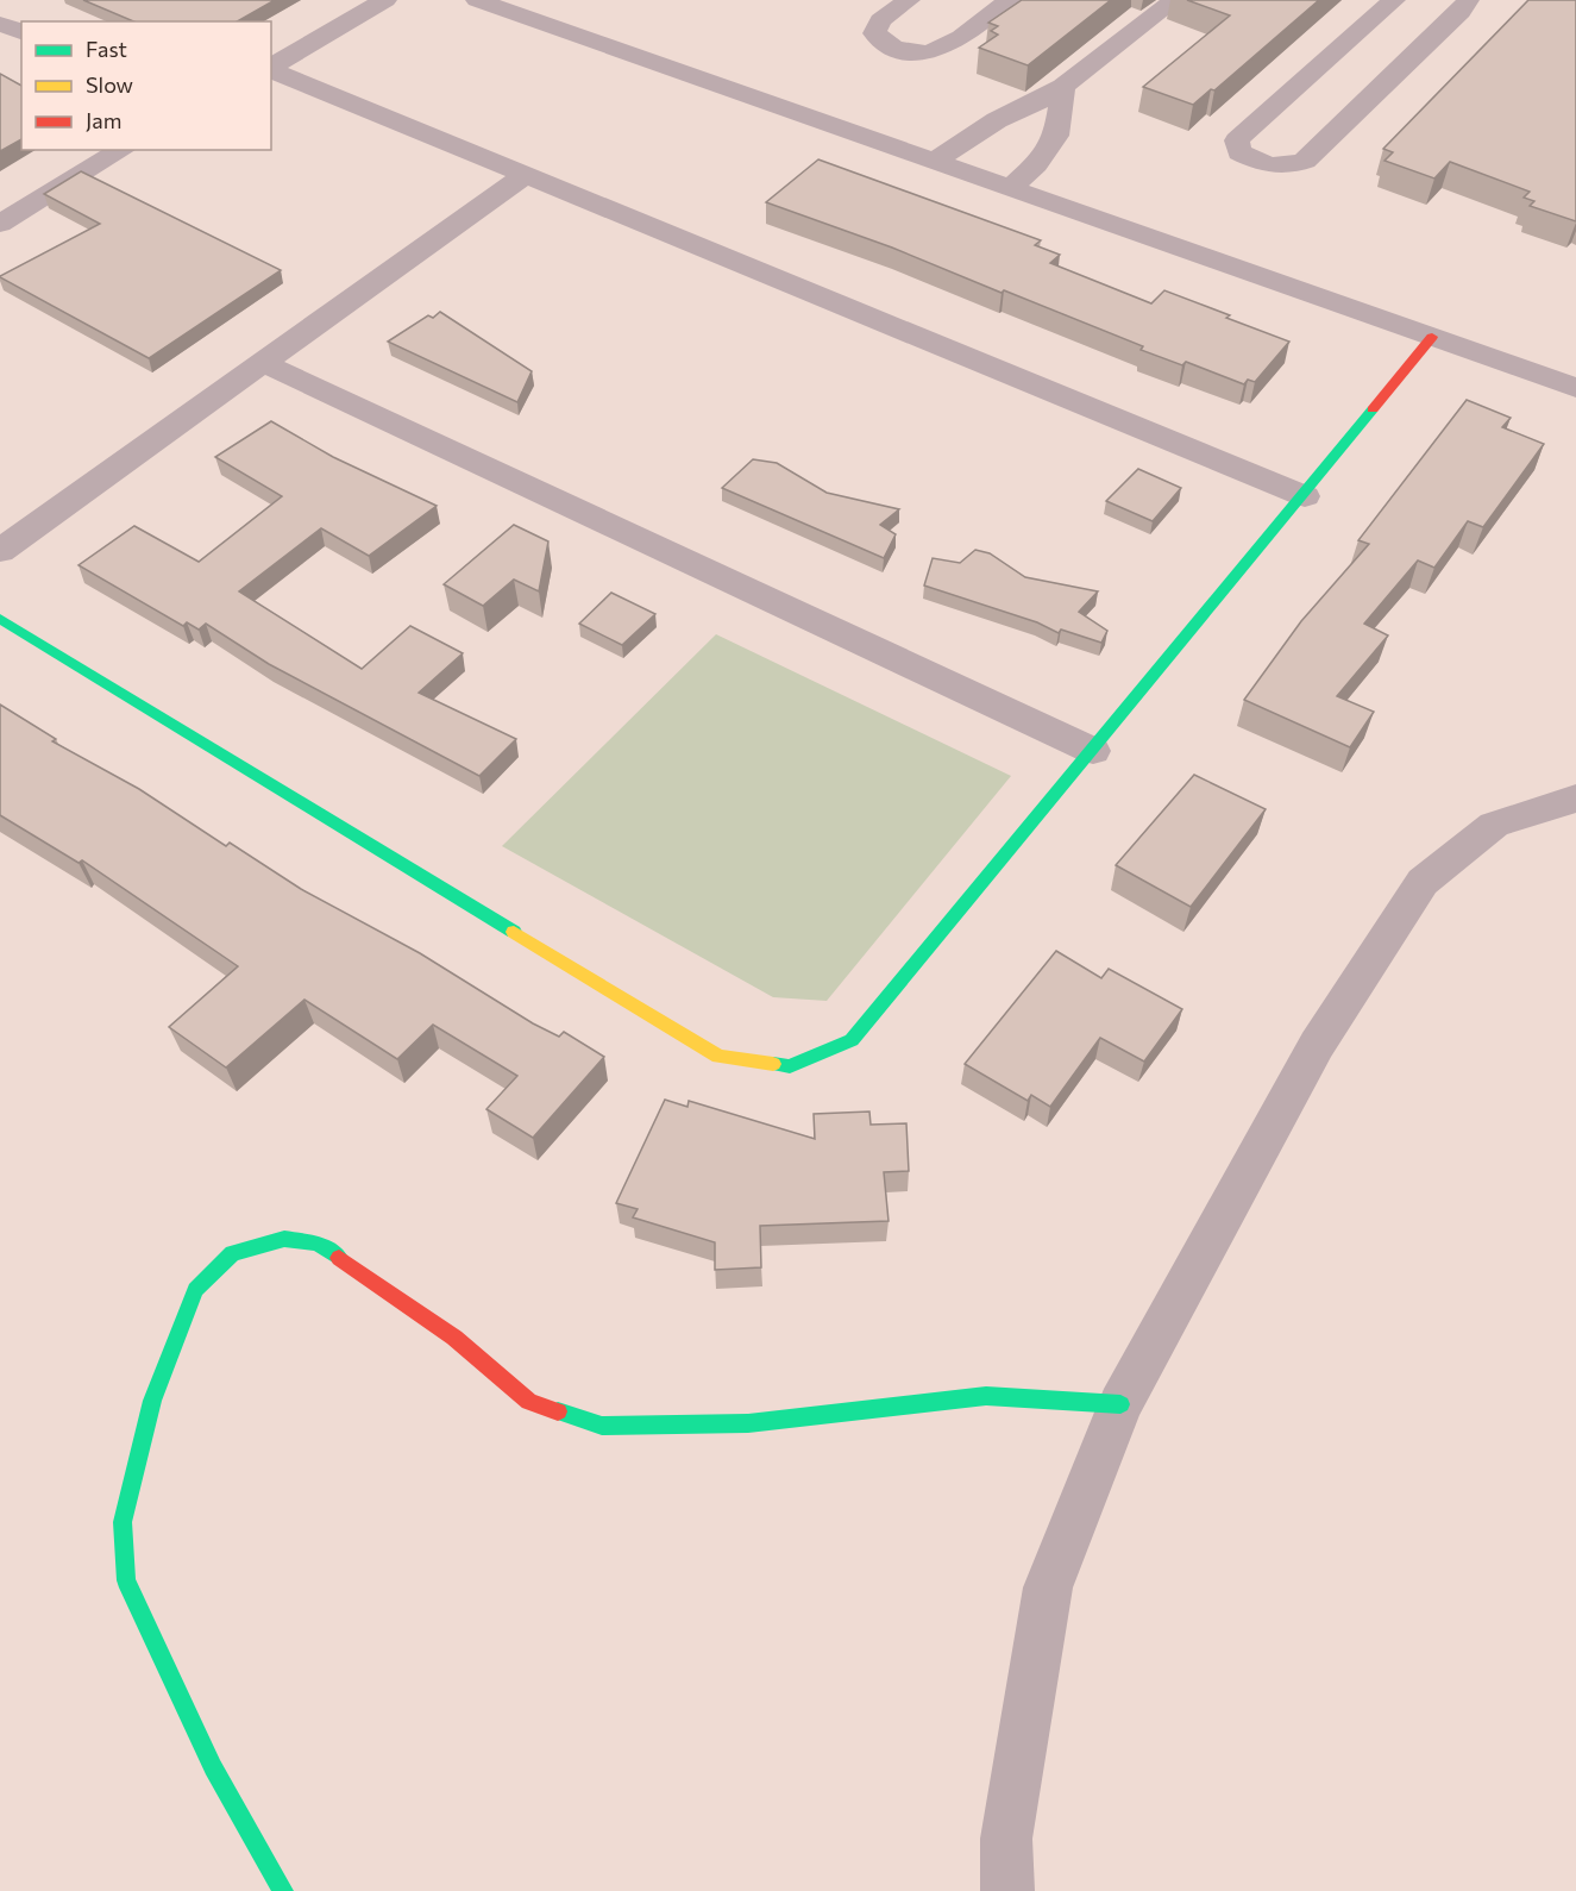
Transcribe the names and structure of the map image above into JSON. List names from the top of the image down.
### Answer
{
  "legend": ["Fast", "Slow", "Jam"]
}
